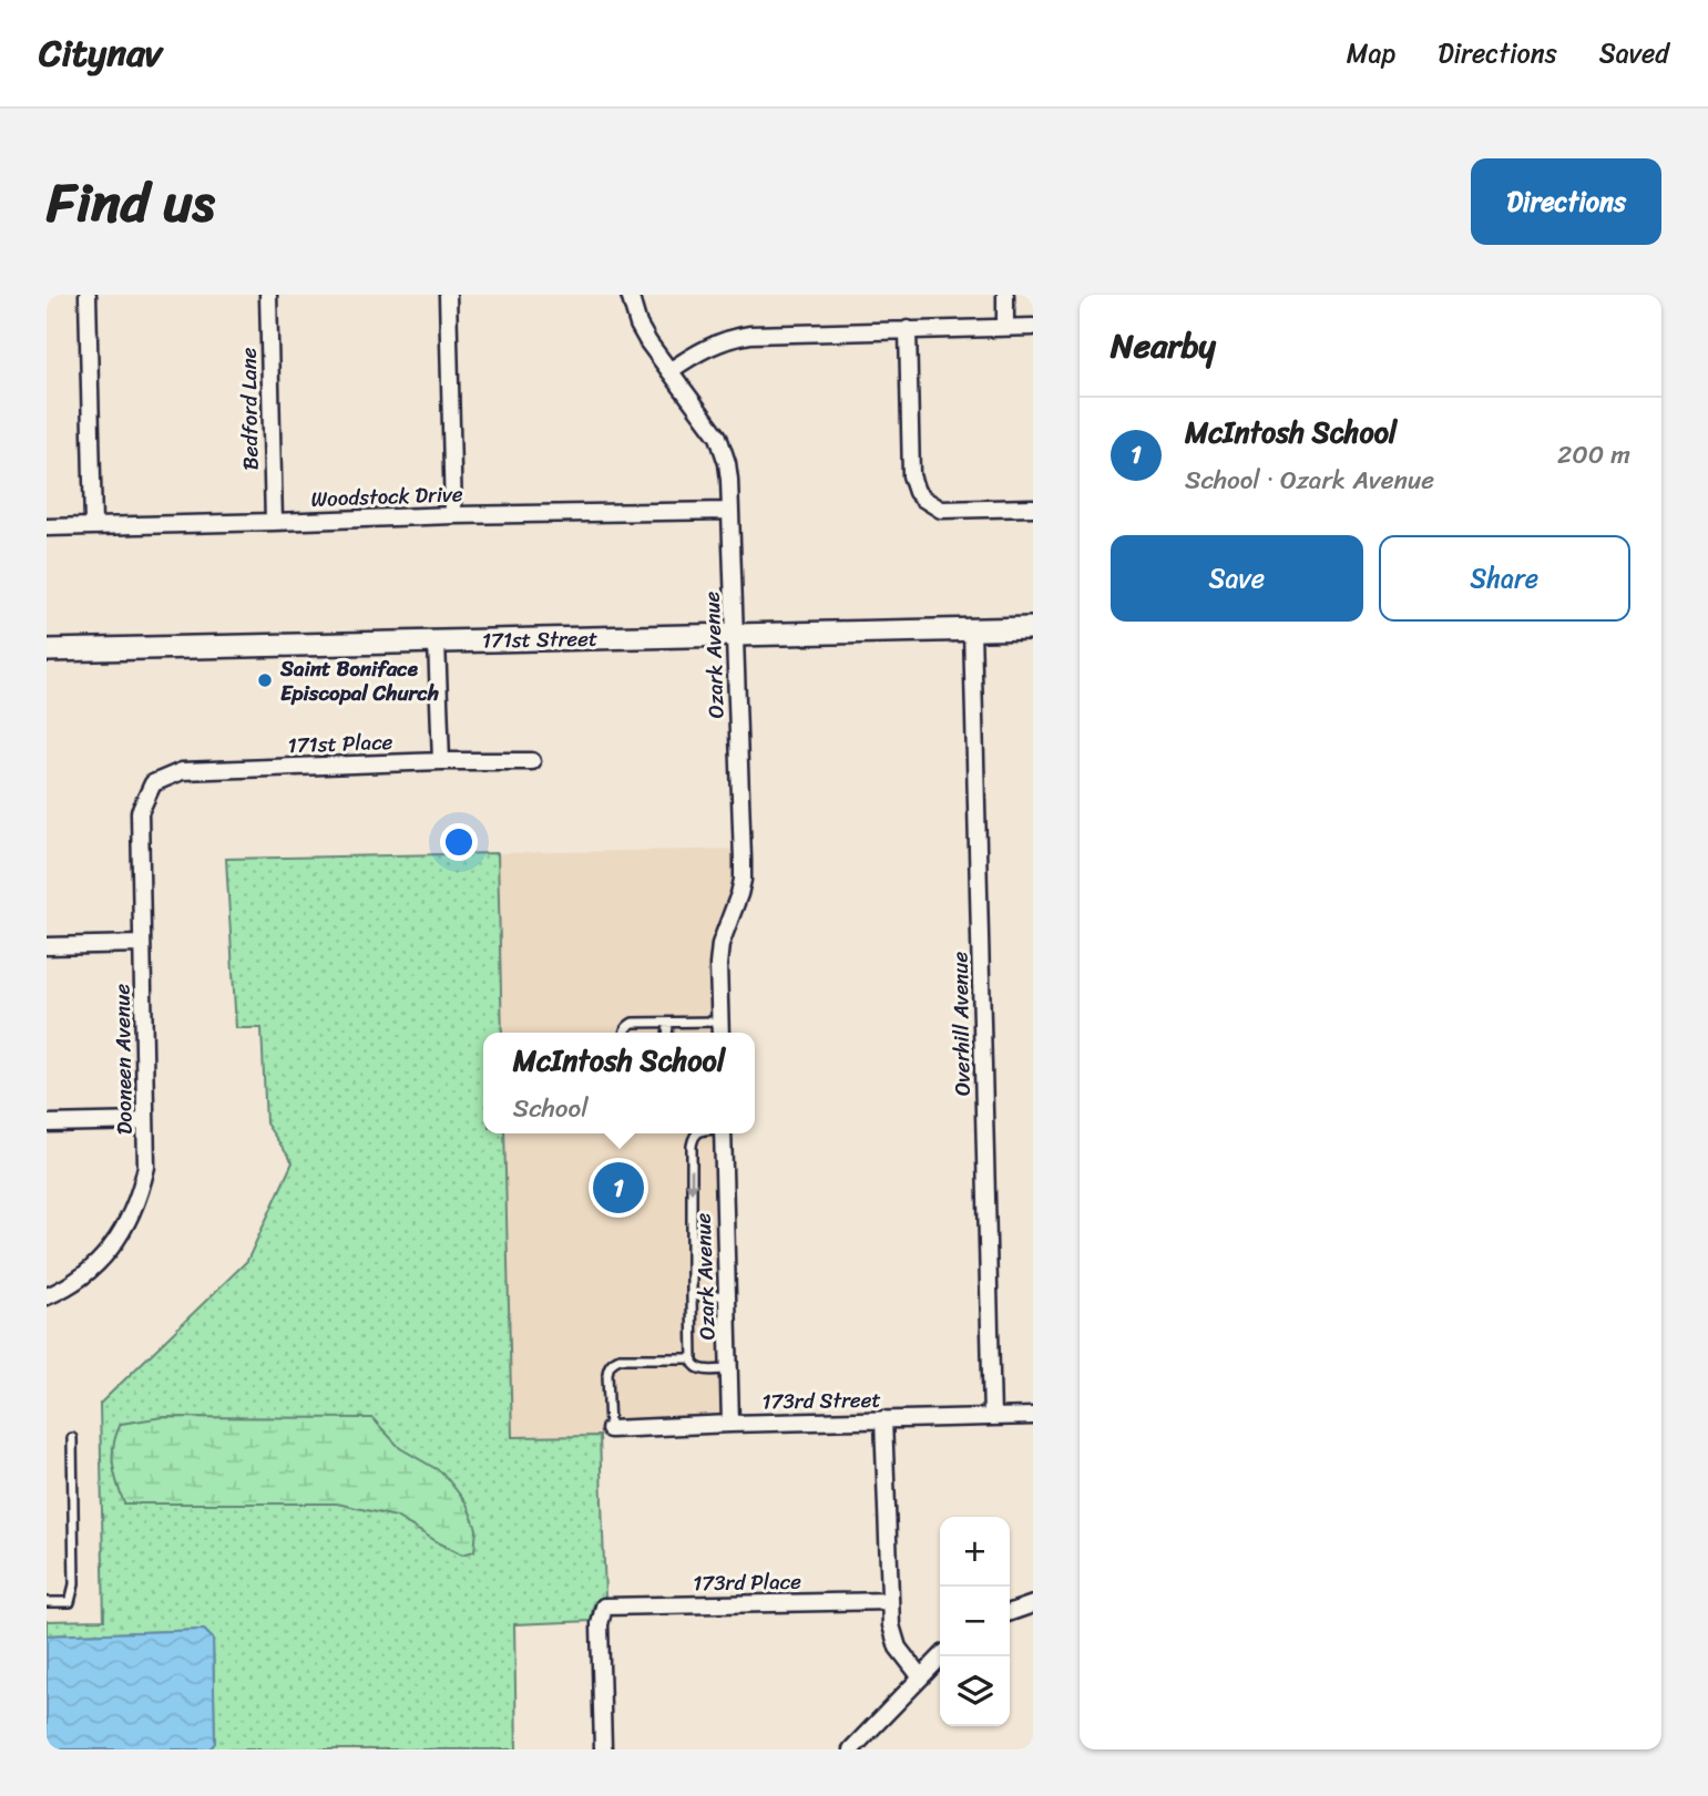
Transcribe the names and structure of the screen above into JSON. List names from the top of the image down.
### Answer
{
  "streets": {
    "street": [
      "Bedford Lane",
      "Woodstock Drive",
      "171st Street",
      "Ozark Avenue",
      "171st Place",
      "Overhill Avenue",
      "Dooneen Avenue",
      "173rd Street",
      "173rd Place"
    ]
  },
  "crossings": [
    ["Bedford Lane", "Woodstock Drive"],
    ["Woodstock Drive", "Ozark Avenue"],
    ["171st Street", "Ozark Avenue"],
    ["171st Street", "Overhill Avenue"],
    ["Ozark Avenue", "173rd Street"],
    ["171st Place", "Dooneen Avenue"],
    ["Overhill Avenue", "173rd Street"]
  ],
  "places": ["Saint Boniface Episcopal Church"],
  "page": {
    "header": "Citynav",
    "nav": ["Map", "Directions", "Saved"],
    "title": "Find us",
    "buttons": [
      "Directions",
      ["Save", "Share"]
    ],
    "heading": "Nearby",
    "list": [
      {
        "mark": "1",
        "name": "McIntosh School",
        "note": "School · Ozark Avenue",
        "value": "200 m"
      }
    ],
    "popup": ["McIntosh School", "School"],
    "pins": "1",
    "map_buttons": ["+", "−"]
  }
}
